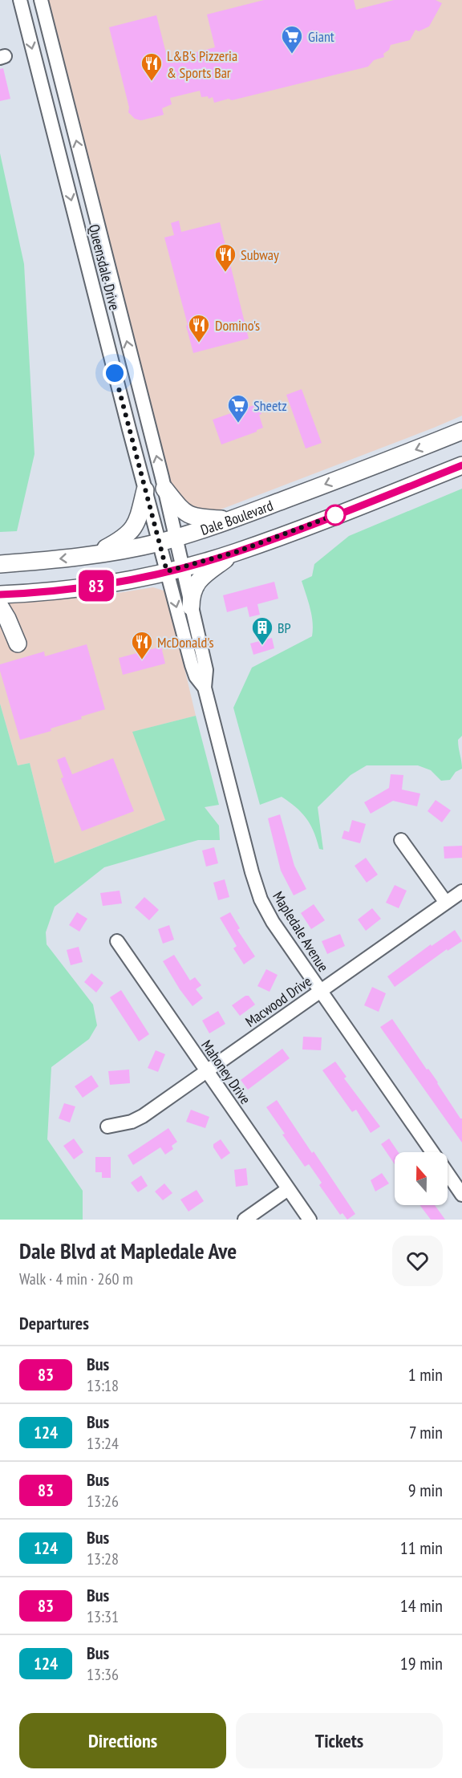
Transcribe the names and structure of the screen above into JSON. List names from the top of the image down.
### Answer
{
  "streets": {
    "main road": ["Dale Boulevard"],
    "street": [
      "Queensdale Drive",
      "Mapledale Avenue",
      "Macwood Drive",
      "Mahoney Drive"
    ]
  },
  "crossings": [
    ["Queensdale Drive", "Dale Boulevard"],
    ["Queensdale Drive", "Mapledale Avenue"],
    ["Dale Boulevard", "Mapledale Avenue"],
    ["Mapledale Avenue", "Macwood Drive"],
    ["Macwood Drive", "Mahoney Drive"]
  ],
  "places": {
    "supermarket": ["Giant", "Sheetz"],
    "restaurant": [
      "L&B's Pizzeria & Sports Bar",
      "Subway",
      "Domino's",
      "McDonald's"
    ],
    "building": ["BP"]
  },
  "lines": ["bus line 83"],
  "north": "top",
  "page": {
    "on_map": "83",
    "heading": [
      ["Dale Blvd at Mapledale Ave", "Walk · 4 min · 260 m"],
      "Departures"
    ],
    "list": [
      {
        "mark": "83",
        "name": "Bus",
        "note": "13:18",
        "value": "1 min"
      },
      {
        "mark": "124",
        "name": "Bus",
        "note": "13:24",
        "value": "7 min"
      },
      {
        "mark": "83",
        "name": "Bus",
        "note": "13:26",
        "value": "9 min"
      },
      {
        "mark": "124",
        "name": "Bus",
        "note": "13:28",
        "value": "11 min"
      },
      {
        "mark": "83",
        "name": "Bus",
        "note": "13:31",
        "value": "14 min"
      },
      {
        "mark": "124",
        "name": "Bus",
        "note": "13:36",
        "value": "19 min"
      }
    ],
    "buttons": ["Directions", "Tickets"]
  }
}
